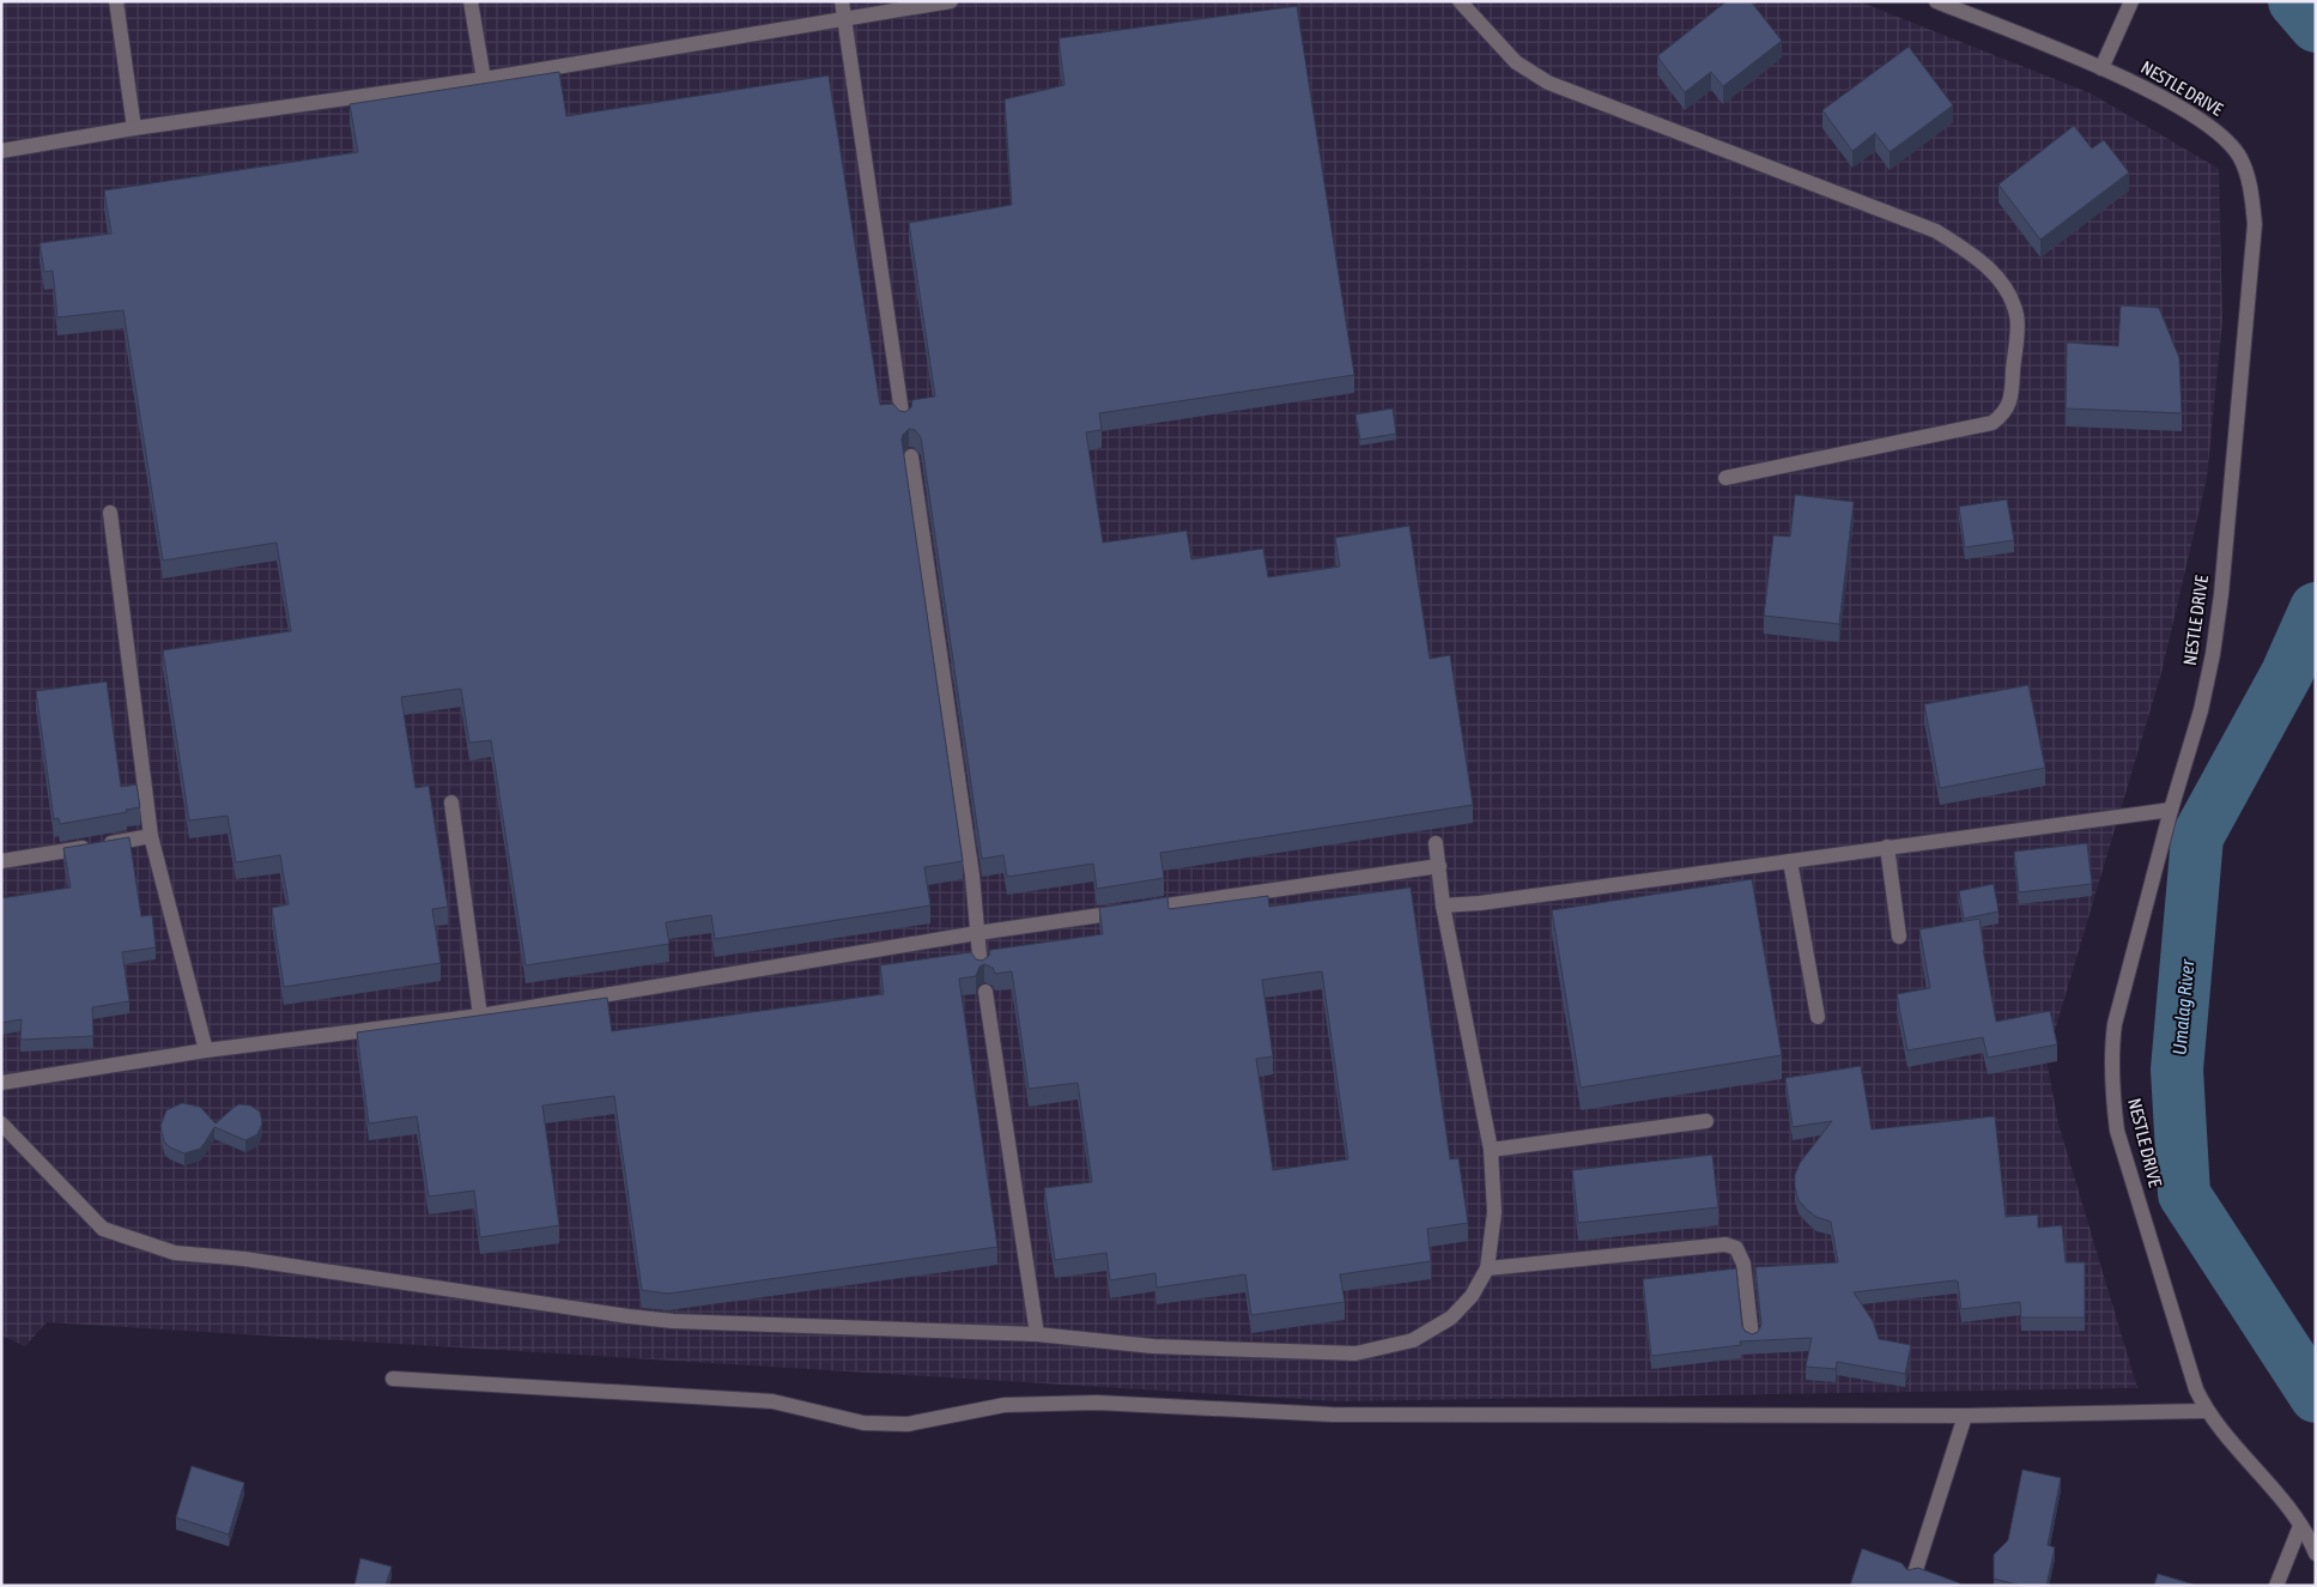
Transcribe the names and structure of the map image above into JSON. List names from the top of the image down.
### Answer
{
  "streets": {
    "street": ["NESTLE DRIVE"]
  },
  "water": ["Umalag River"]
}
